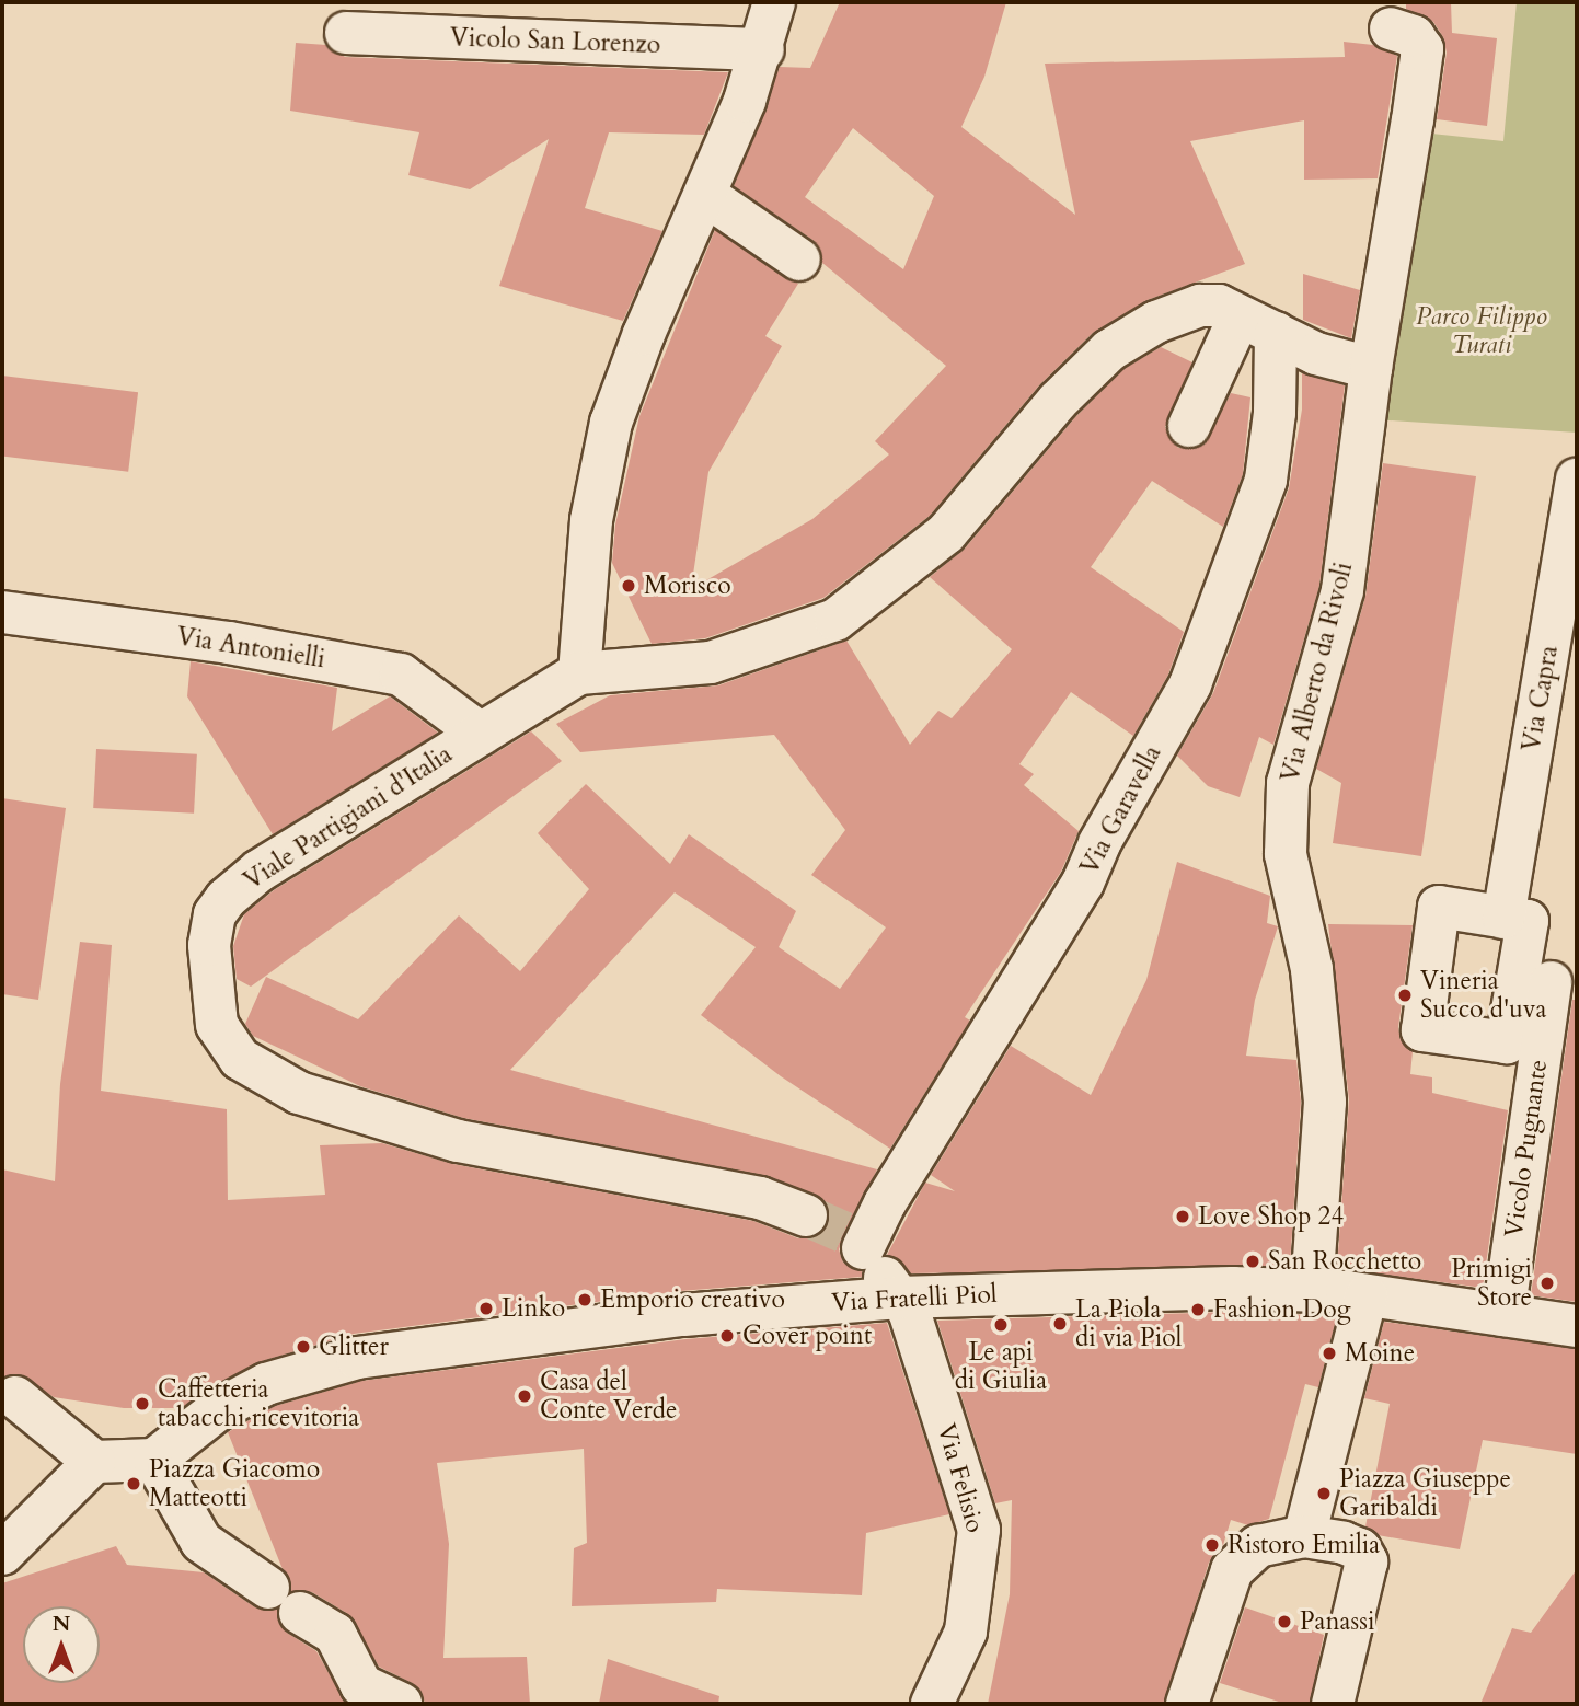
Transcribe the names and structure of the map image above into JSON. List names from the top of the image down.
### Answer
{
  "streets": {
    "street": [
      "Vicolo San Lorenzo",
      "Via Antonielli",
      "Via Alberto da Rivoli",
      "Via Capra",
      "Via Garavella",
      "Viale Partigiani d'Italia",
      "Vicolo Pugnante",
      "Via Fratelli Piol",
      "Via Felisio"
    ]
  },
  "crossings": [
    ["Via Antonielli", "Viale Partigiani d'Italia"],
    ["Via Alberto da Rivoli", "Via Fratelli Piol"],
    ["Via Garavella", "Via Fratelli Piol"],
    ["Via Garavella", "Via Felisio"],
    ["Vicolo Pugnante", "Via Fratelli Piol"],
    ["Via Fratelli Piol", "Via Felisio"]
  ],
  "parks": ["Parco Filippo Turati"],
  "places": [
    "Morisco",
    "Vineria Succo d'uva",
    "Love Shop 24",
    "San Rocchetto",
    "Primigi Store",
    "Emporio creativo",
    "Linko",
    "Fashion Dog",
    "La Piola di via Piol",
    "Le api di Giulia",
    "Cover point",
    "Glitter",
    "Moine",
    "Casa del Conte Verde",
    "Caffetteria tabacchi ricevitoria",
    "Piazza Giacomo Matteotti",
    "Piazza Giuseppe Garibaldi",
    "Ristoro Emilia",
    "Panassi"
  ],
  "north": "top"
}
